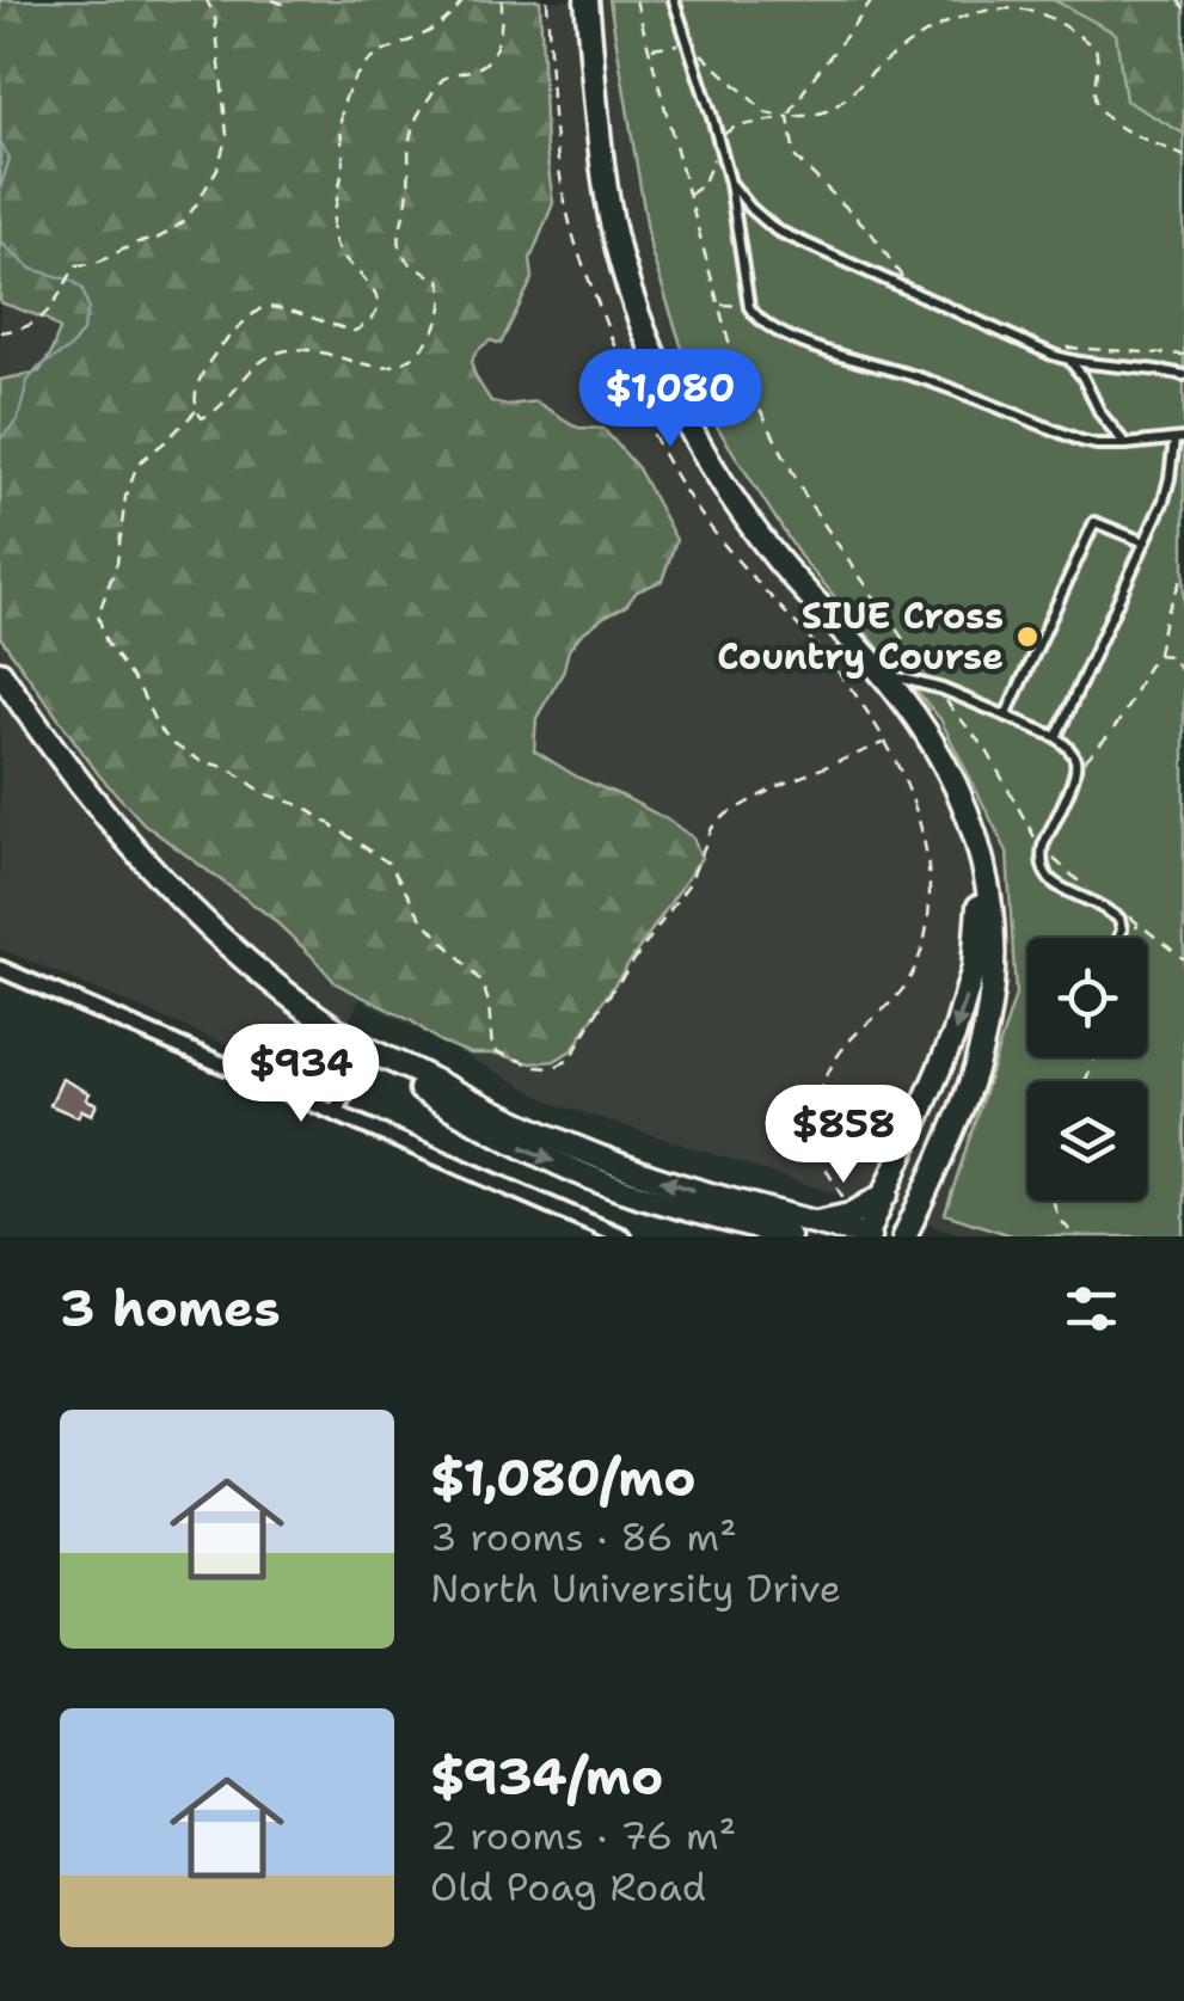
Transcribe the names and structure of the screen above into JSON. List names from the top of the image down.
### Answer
{
  "places": ["SIUE Cross Country Course"],
  "page": {
    "price": ["$1,080", "$934", "$858"],
    "heading": "3 homes",
    "list": [
      {
        "name": "$1,080/mo",
        "note": "3 rooms · 86 m² · North University Drive"
      },
      {
        "name": "$934/mo",
        "note": "2 rooms · 76 m² · Old Poag Road"
      }
    ]
  }
}
